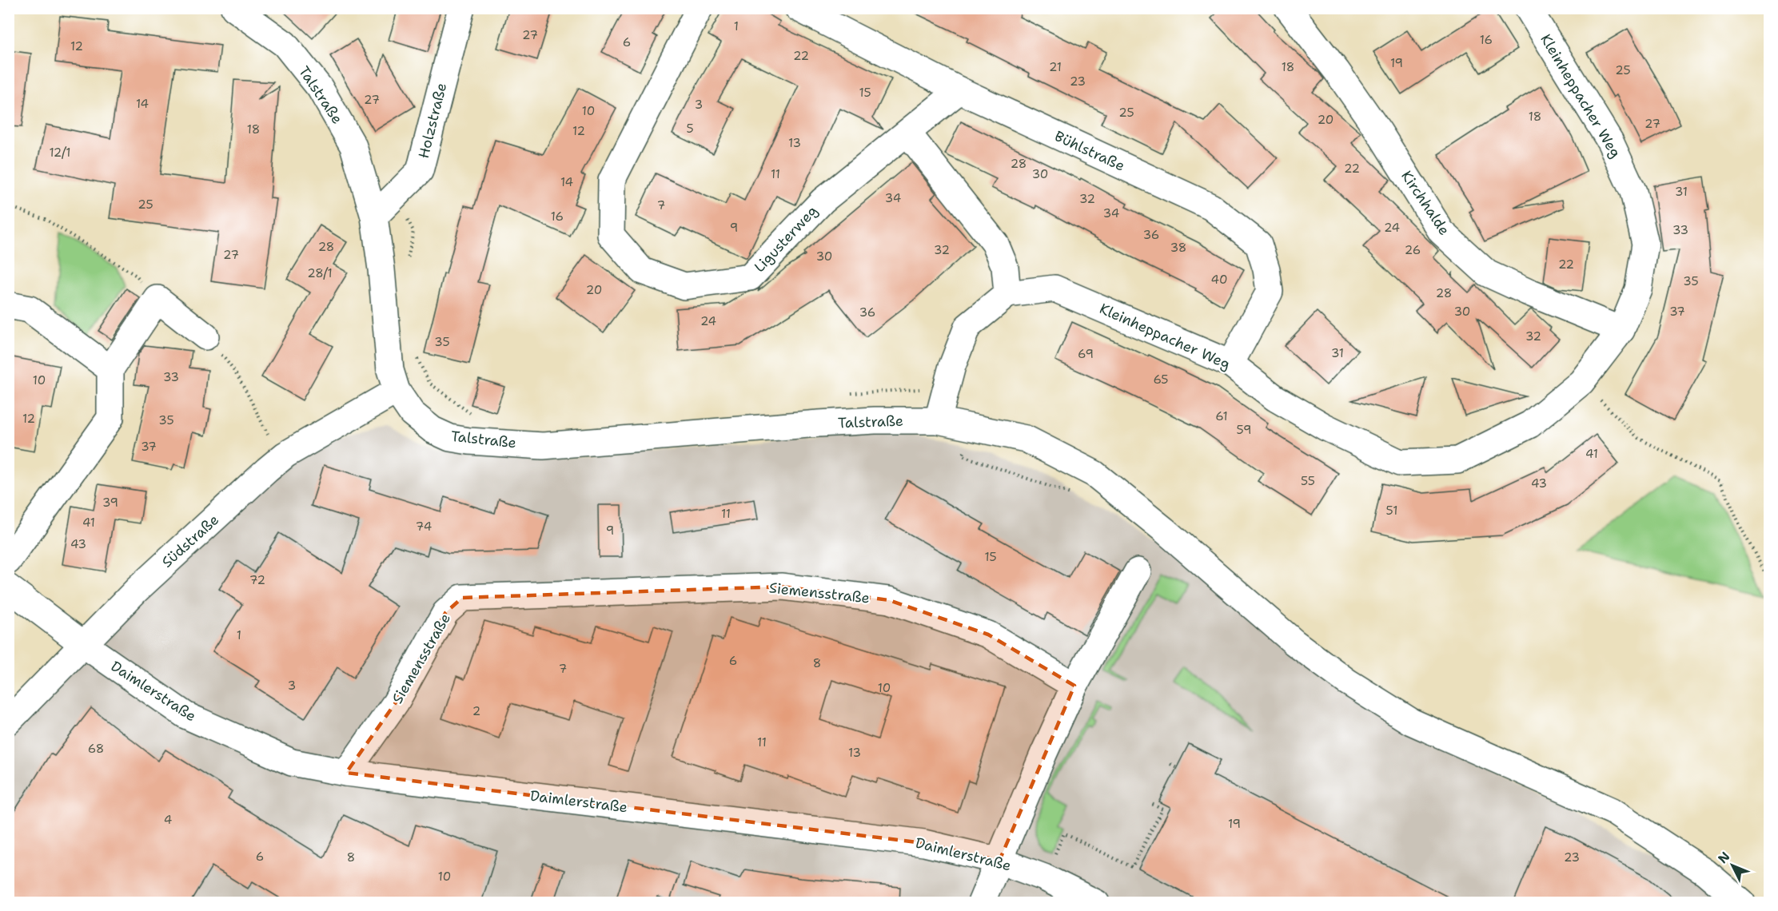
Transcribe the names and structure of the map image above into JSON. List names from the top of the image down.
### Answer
{
  "streets": {
    "street": [
      "Talstraße",
      "Kleinheppacher Weg",
      "Holzstraße",
      "Bühlstraße",
      "Kirchhalde",
      "Ligusterweg",
      "Südstraße",
      "Siemensstraße",
      "Daimlerstraße"
    ]
  },
  "crossings": [
    ["Talstraße", "Holzstraße"],
    ["Talstraße", "Südstraße"],
    ["Kleinheppacher Weg", "Bühlstraße"],
    ["Kleinheppacher Weg", "Kirchhalde"],
    ["Bühlstraße", "Ligusterweg"],
    ["Südstraße", "Daimlerstraße"],
    ["Siemensstraße", "Daimlerstraße"]
  ],
  "house_numbers": [
    "1",
    "27",
    "16",
    "6",
    "12",
    "22",
    "19",
    "21",
    "18",
    "25",
    "23",
    "15",
    "27",
    "14",
    "3",
    "10",
    "25",
    "18",
    "20",
    "27",
    "5",
    "18",
    "12",
    "13",
    "12/1",
    "28",
    "22",
    "11",
    "30",
    "14",
    "31",
    "34",
    "32",
    "25",
    "7",
    "34",
    "16",
    "9",
    "24",
    "33",
    "36",
    "28",
    "38",
    "32",
    "26",
    "27",
    "30",
    "22",
    "28/1",
    "40",
    "35",
    "20",
    "28",
    "30",
    "37",
    "36",
    "24",
    "32",
    "35",
    "31",
    "69",
    "33",
    "65",
    "10",
    "61",
    "12",
    "35",
    "59",
    "37",
    "41",
    "55",
    "43",
    "39",
    "51",
    "11",
    "41",
    "74",
    "9",
    "43",
    "15",
    "72",
    "1",
    "6",
    "8",
    "7",
    "3",
    "10",
    "2",
    "11",
    "68",
    "13",
    "4",
    "19",
    "6",
    "8",
    "23",
    "10"
  ],
  "north": "top left"
}
